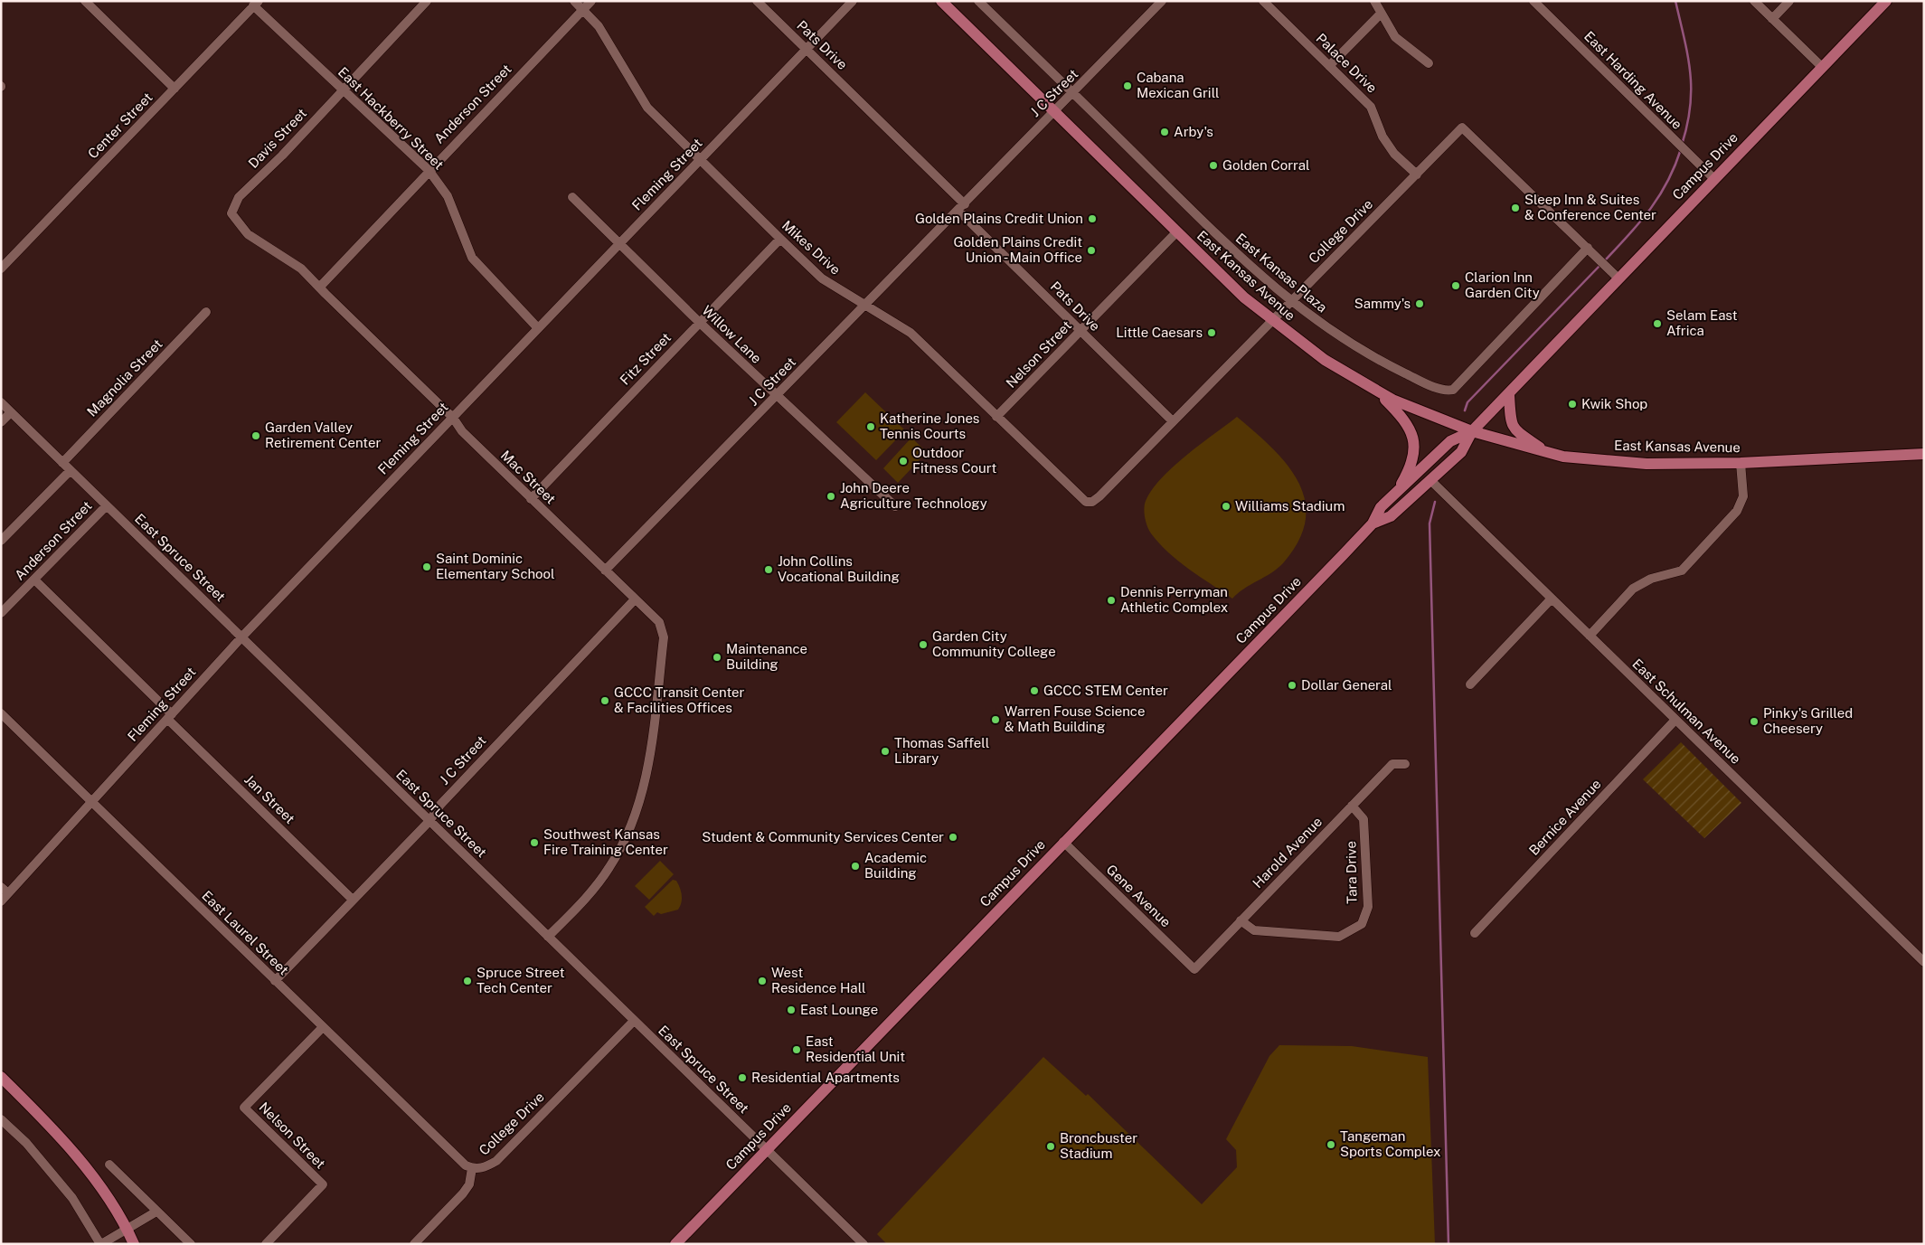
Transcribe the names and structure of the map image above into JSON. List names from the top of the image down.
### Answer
{
  "streets": {
    "main road": ["Campus Drive", "East Kansas Avenue"],
    "street": [
      "Pats Drive",
      "Palace Drive",
      "East Harding Avenue",
      "J C Street",
      "Anderson Street",
      "East Hackberry Street",
      "Center Street",
      "Davis Street",
      "Fleming Street",
      "College Drive",
      "Mikes Drive",
      "East Kansas Plaza",
      "Willow Lane",
      "Nelson Street",
      "Fitz Street",
      "Magnolia Street",
      "Mac Street",
      "East Spruce Street",
      "East Schulman Avenue",
      "Jan Street",
      "Bernice Avenue",
      "Harold Avenue",
      "Tara Drive",
      "Gene Avenue",
      "East Laurel Street"
    ]
  },
  "crossings": [
    ["Pats Drive", "J C Street"],
    ["Pats Drive", "Fleming Street"],
    ["Pats Drive", "College Drive"],
    ["Pats Drive", "Nelson Street"],
    ["Palace Drive", "College Drive"],
    ["East Harding Avenue", "Campus Drive"],
    ["J C Street", "Mikes Drive"],
    ["J C Street", "East Kansas Plaza"],
    ["J C Street", "East Kansas Avenue"],
    ["J C Street", "Willow Lane"],
    ["J C Street", "Mac Street"],
    ["J C Street", "East Spruce Street"],
    ["J C Street", "Jan Street"],
    ["J C Street", "East Laurel Street"],
    ["Anderson Street", "East Hackberry Street"],
    ["Anderson Street", "Davis Street"],
    ["Anderson Street", "Mikes Drive"],
    ["Anderson Street", "Mac Street"],
    ["Anderson Street", "East Spruce Street"],
    ["Anderson Street", "Jan Street"],
    ["East Hackberry Street", "Center Street"],
    ["East Hackberry Street", "Davis Street"],
    ["East Hackberry Street", "Fleming Street"],
    ["Davis Street", "Mac Street"],
    ["Campus Drive", "College Drive"],
    ["Campus Drive", "East Kansas Avenue"],
    ["Campus Drive", "East Spruce Street"],
    ["Campus Drive", "East Schulman Avenue"],
    ["Campus Drive", "Gene Avenue"],
    ["Fleming Street", "Mikes Drive"],
    ["Fleming Street", "Willow Lane"],
    ["Fleming Street", "Mac Street"],
    ["Fleming Street", "East Spruce Street"],
    ["Fleming Street", "Jan Street"],
    ["Fleming Street", "East Laurel Street"],
    ["College Drive", "Mikes Drive"],
    ["College Drive", "East Kansas Plaza"],
    ["College Drive", "East Kansas Avenue"],
    ["College Drive", "East Spruce Street"],
    ["College Drive", "East Laurel Street"],
    ["Mikes Drive", "Nelson Street"],
    ["Mikes Drive", "Fitz Street"],
    ["East Kansas Avenue", "Nelson Street"],
    ["Willow Lane", "Fitz Street"],
    ["Nelson Street", "East Laurel Street"],
    ["Fitz Street", "Mac Street"],
    ["Magnolia Street", "East Spruce Street"],
    ["Mac Street", "East Spruce Street"],
    ["East Schulman Avenue", "Bernice Avenue"],
    ["Harold Avenue", "Tara Drive"],
    ["Harold Avenue", "Gene Avenue"]
  ],
  "places": [
    "Cabana Mexican Grill",
    "Arby's",
    "Golden Corral",
    "Sleep Inn & Suites & Conference Center",
    "Golden Plains Credit Union",
    "Golden Plains Credit Union - Main Office",
    "Clarion Inn Garden City",
    "Sammy's",
    "Selam East Africa",
    "Little Caesars",
    "Kwik Shop",
    "Katherine Jones Tennis Courts",
    "Garden Valley Retirement Center",
    "Outdoor Fitness Court",
    "John Deere Agriculture Technology",
    "Williams Stadium",
    "Saint Dominic Elementary School",
    "John Collins Vocational Building",
    "Dennis Perryman Athletic Complex",
    "Garden City Community College",
    "Maintenance Building",
    "Dollar General",
    "GCCC STEM Center",
    "GCCC Transit Center & Facilities Offices",
    "Warren Fouse Science & Math Building",
    "Pinky's Grilled Cheesery",
    "Thomas Saffell Library",
    "Student & Community Services Center",
    "Southwest Kansas Fire Training Center",
    "Academic Building",
    "Spruce Street Tech Center",
    "West Residence Hall",
    "East Lounge",
    "East Residential Unit",
    "Residential Apartments",
    "Tangeman Sports Complex",
    "Broncbuster Stadium"
  ]
}
